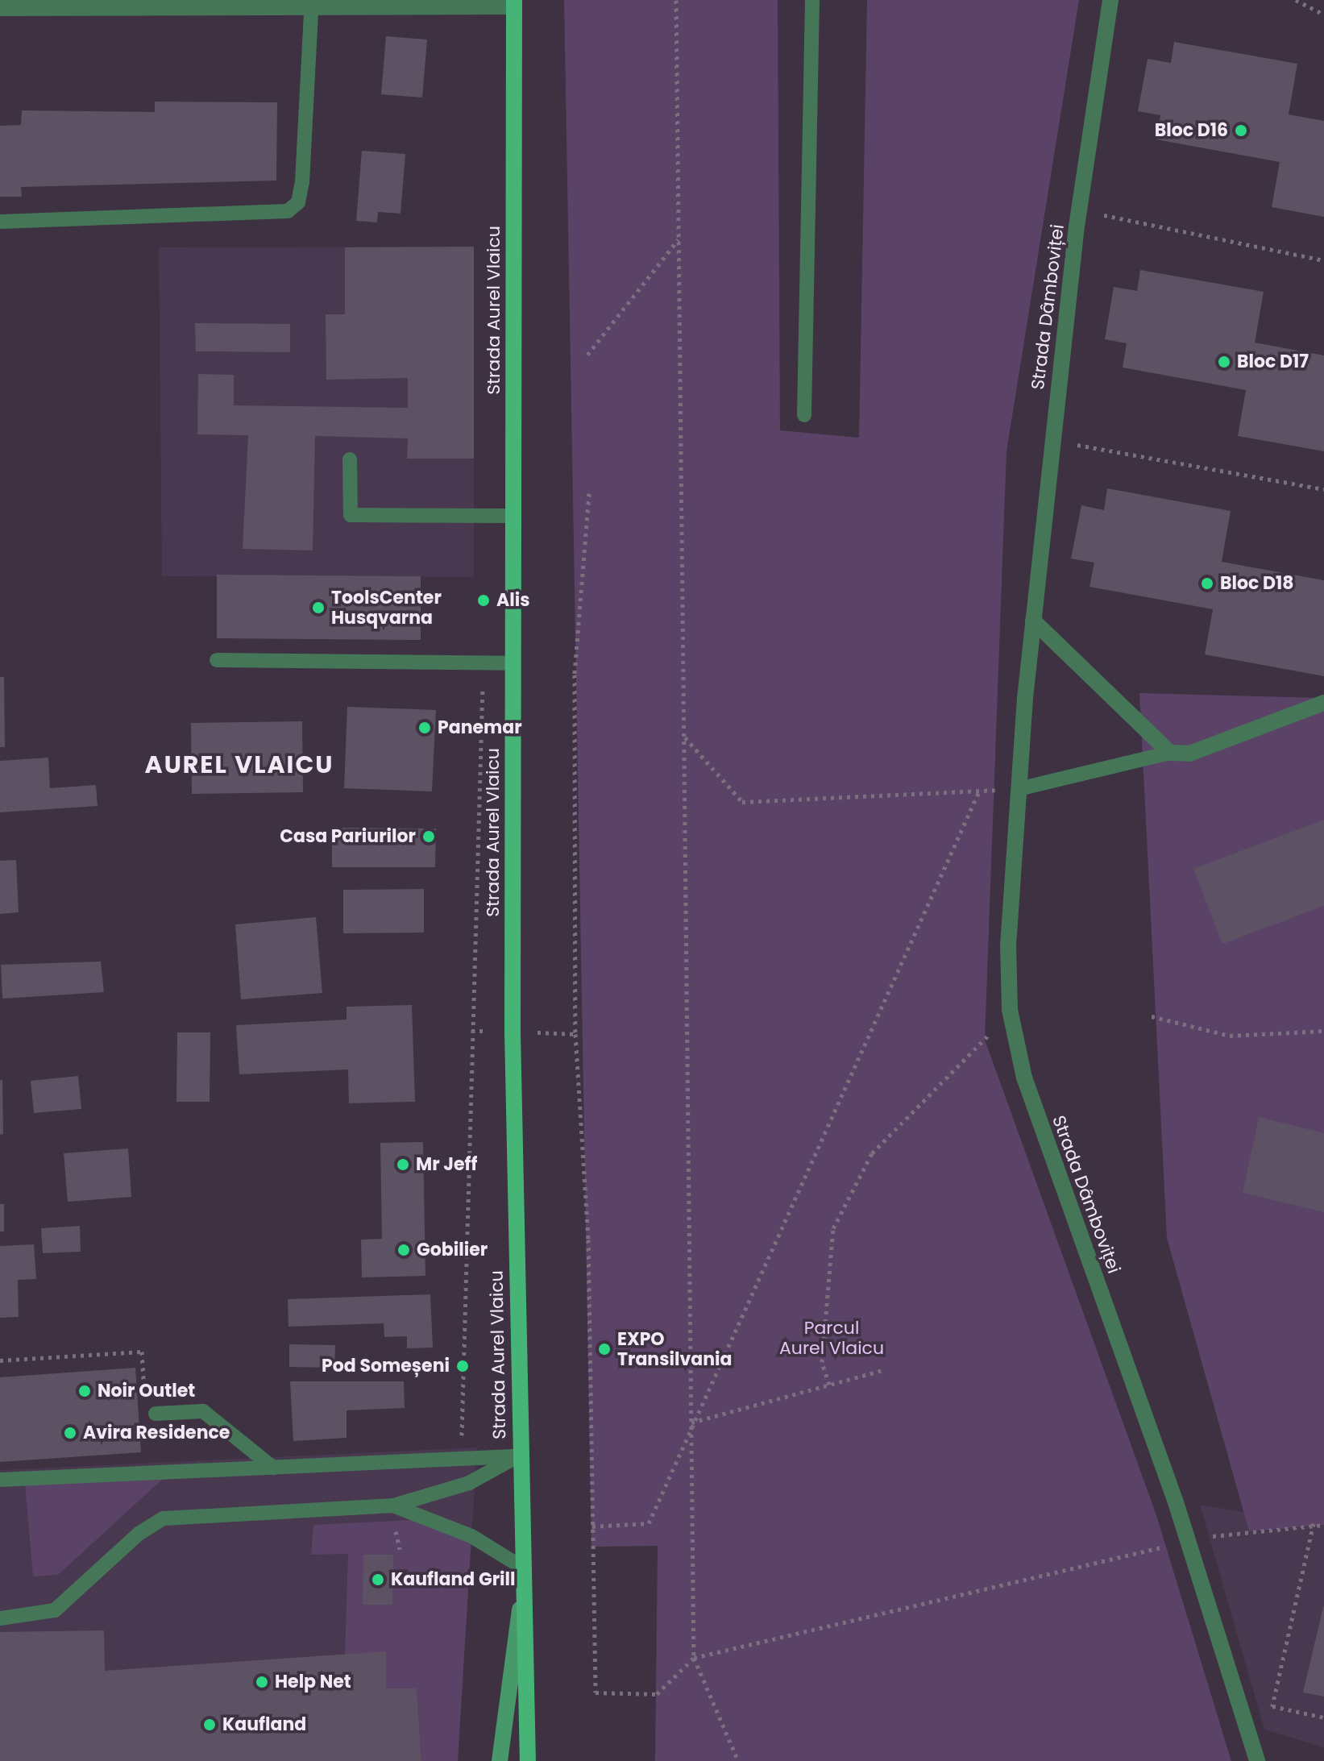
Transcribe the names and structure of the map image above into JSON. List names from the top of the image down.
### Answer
{
  "streets": {
    "main road": ["Strada Aurel Vlaicu"],
    "street": ["Strada Dâmboviței"]
  },
  "districts": ["AUREL VLAICU"],
  "parks": ["Parcul Aurel Vlaicu"],
  "places": [
    "Bloc D16",
    "Bloc D17",
    "Bloc D18",
    "Alis",
    "ToolsCenter Husqvarna",
    "Panemar",
    "Casa Pariurilor",
    "Mr Jeff",
    "Gobilier",
    "EXPO Transilvania",
    "Pod Someșeni",
    "Noir Outlet",
    "Avira Residence",
    "Kaufland Grill",
    "Help Net",
    "Kaufland"
  ]
}
